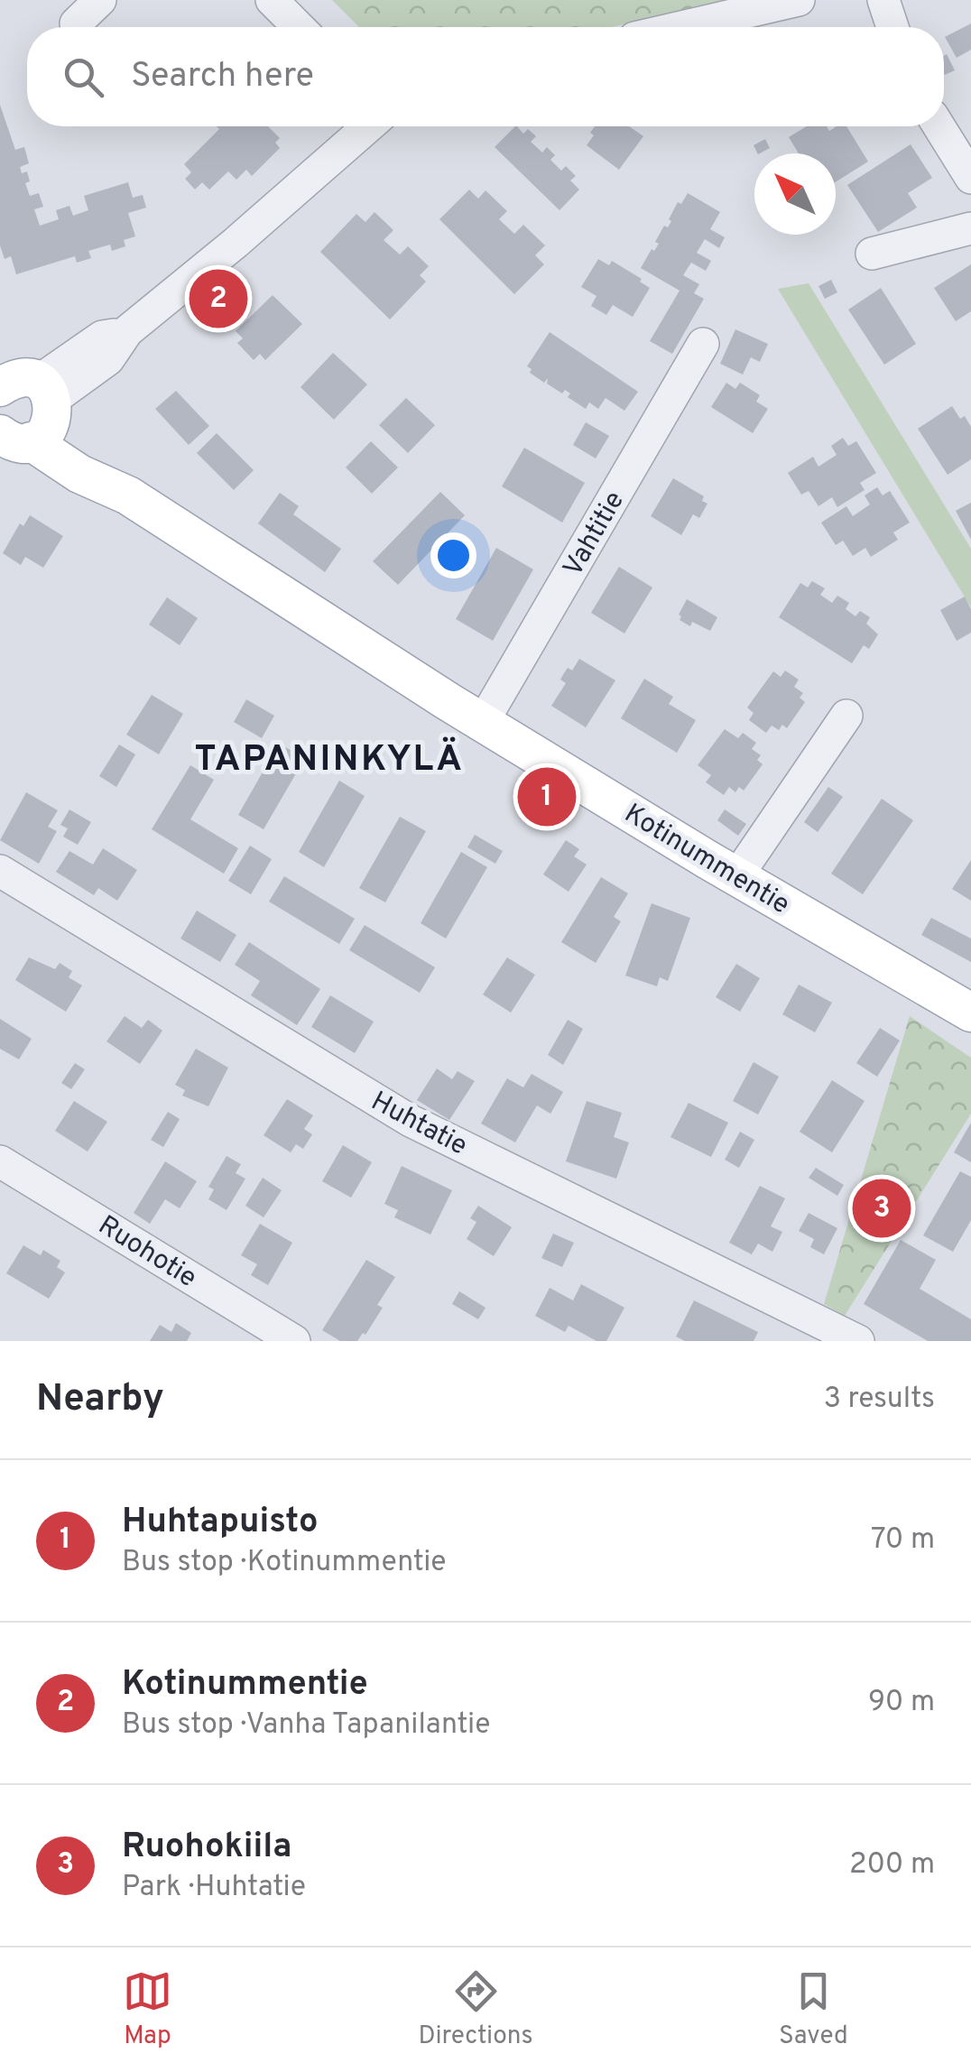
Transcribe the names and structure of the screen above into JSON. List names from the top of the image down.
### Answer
{
  "streets": {
    "main road": ["Kotinummentie"],
    "street": ["Vahtitie", "Huhtatie", "Ruohotie"]
  },
  "crossings": [
    ["Vahtitie", "Kotinummentie"]
  ],
  "districts": ["TAPANINKYLÄ"],
  "north": "top left",
  "page": {
    "search": "Search here",
    "pins": ["2", "1", "3"],
    "heading": ["Nearby", "3 results"],
    "list": [
      {
        "mark": "1",
        "name": "Huhtapuisto",
        "note": "Bus stop · Kotinummentie",
        "value": "70 m"
      },
      {
        "mark": "2",
        "name": "Kotinummentie",
        "note": "Bus stop · Vanha Tapanilantie",
        "value": "90 m"
      },
      {
        "mark": "3",
        "name": "Ruohokiila",
        "note": "Park · Huhtatie",
        "value": "200 m"
      }
    ],
    "nav": ["Map", "Directions", "Saved"]
  }
}
